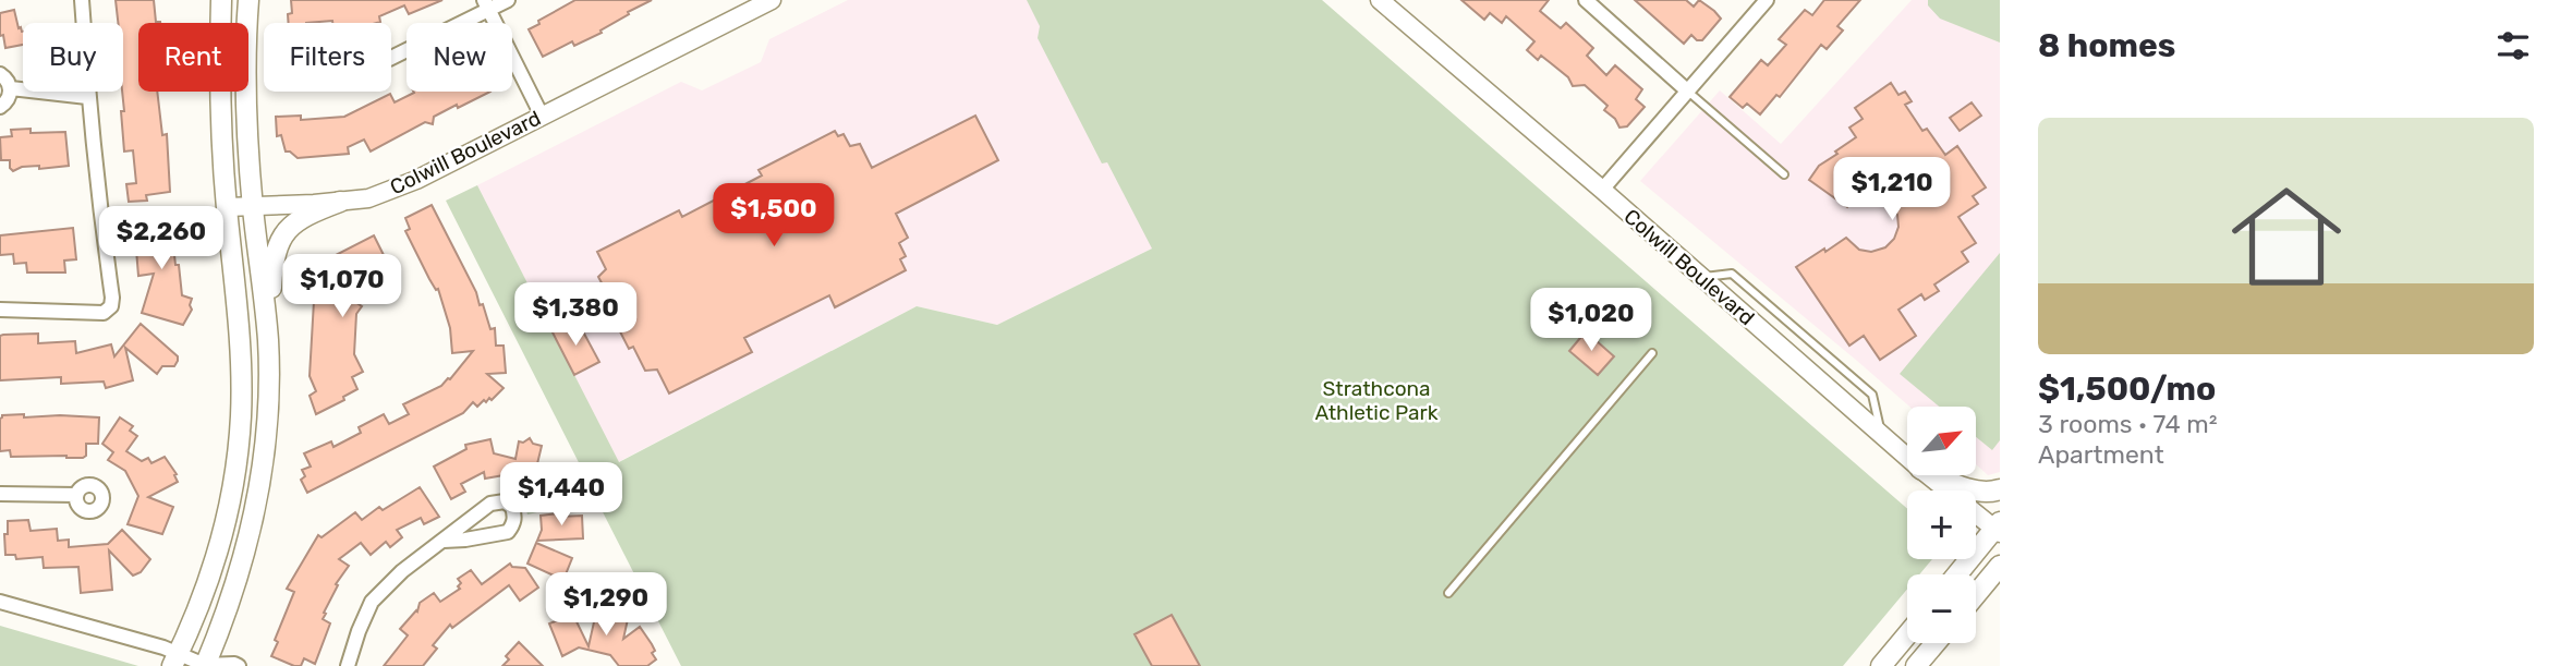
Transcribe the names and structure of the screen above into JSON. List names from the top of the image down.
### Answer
{
  "streets": {
    "street": ["Colwill Boulevard"]
  },
  "parks": ["Strathcona Athletic Park"],
  "north": "top right",
  "page": {
    "heading": "8 homes",
    "chip": [
      "Buy",
      "Rent",
      "Filters",
      "New"
    ],
    "list": [
      {
        "name": "$1,500/mo",
        "note": "3 rooms · 74 m² · Apartment"
      }
    ],
    "price": [
      "$1,210",
      "$1,500",
      "$2,260",
      "$1,070",
      "$1,380",
      "$1,020",
      "$1,440",
      "$1,290"
    ],
    "map_buttons": ["+", "−"]
  }
}
